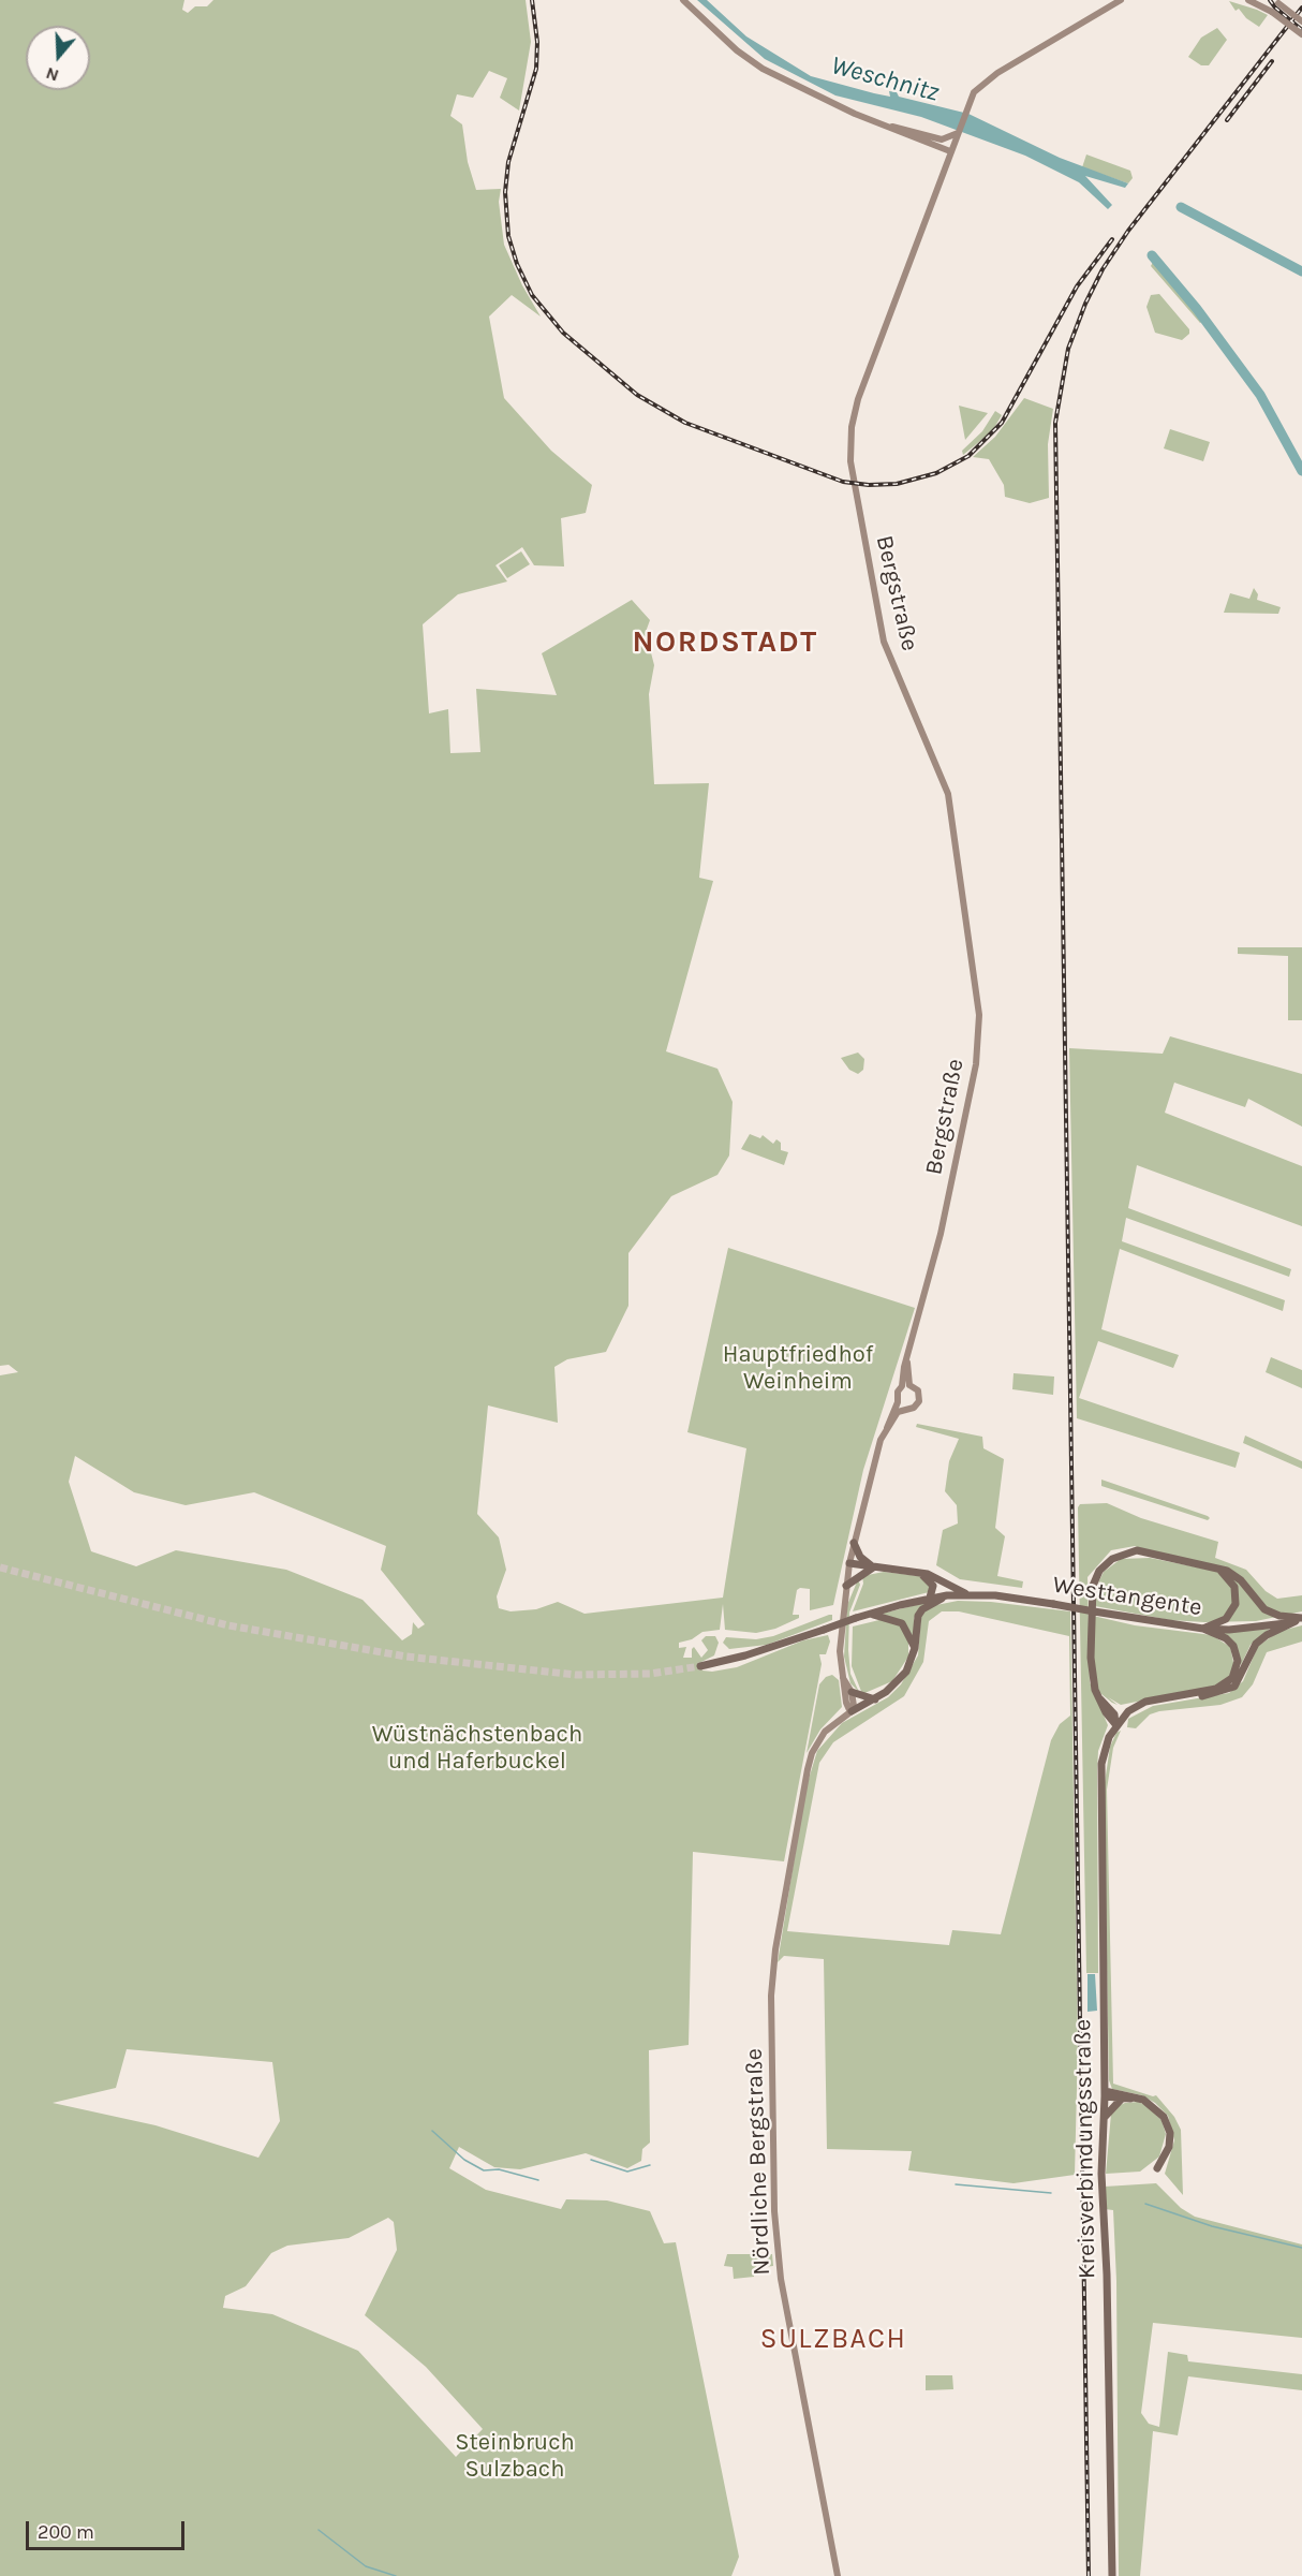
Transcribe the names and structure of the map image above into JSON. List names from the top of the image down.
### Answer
{
  "streets": {
    "main road": [
      "Bergstraße",
      "Westtangente",
      "Kreisverbindungsstraße",
      "Nördliche Bergstraße"
    ]
  },
  "crossings": [
    ["Bergstraße", "Nördliche Bergstraße"]
  ],
  "districts": ["NORDSTADT", "SULZBACH"],
  "water": ["Weschnitz"],
  "parks": ["Hauptfriedhof Weinheim", "Wüstnächstenbach und Haferbuckel", "Steinbruch Sulzbach"],
  "scale_bar": "200 m",
  "north": "bottom"
}
